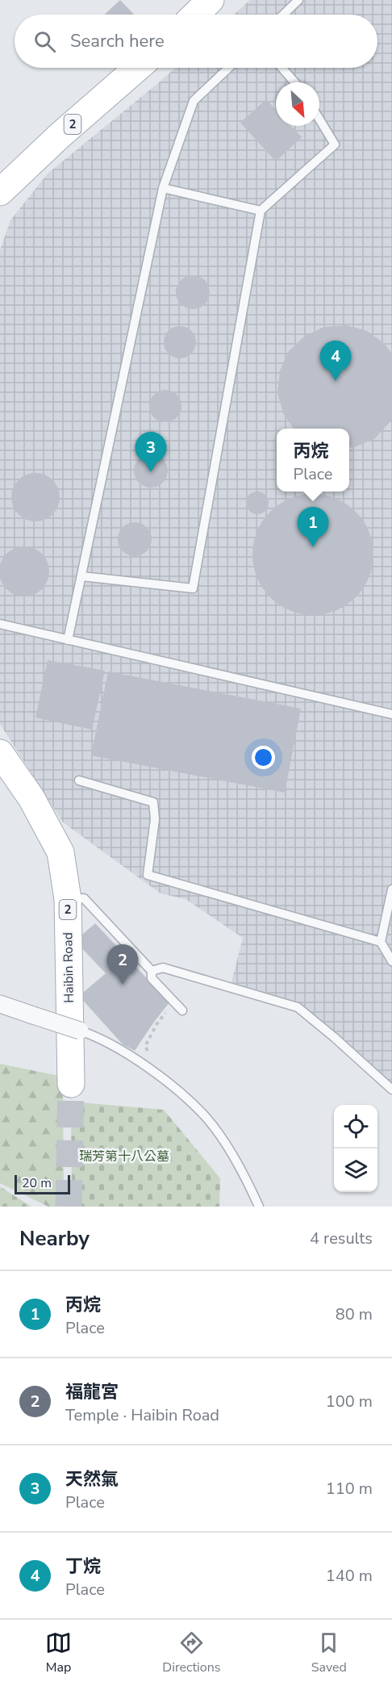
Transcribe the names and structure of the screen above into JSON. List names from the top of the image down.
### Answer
{
  "streets": {
    "main road": ["2", "Haibin Road"]
  },
  "parks": ["瑞芳第十八公墓"],
  "scale_bar": "20 m",
  "north": "bottom right",
  "page": {
    "search": "Search here",
    "pins": [
      "4",
      "3",
      "1",
      "2"
    ],
    "popup": ["丙烷", "Place"],
    "scale": "20 m",
    "heading": ["Nearby", "4 results"],
    "list": [
      {
        "mark": "1",
        "name": "丙烷",
        "note": "Place",
        "value": "80 m"
      },
      {
        "mark": "2",
        "name": "福龍宮",
        "note": "Temple · Haibin Road",
        "value": "100 m"
      },
      {
        "mark": "3",
        "name": "天然氣",
        "note": "Place",
        "value": "110 m"
      },
      {
        "mark": "4",
        "name": "丁烷",
        "note": "Place",
        "value": "140 m"
      }
    ],
    "nav": ["Map", "Directions", "Saved"]
  }
}
